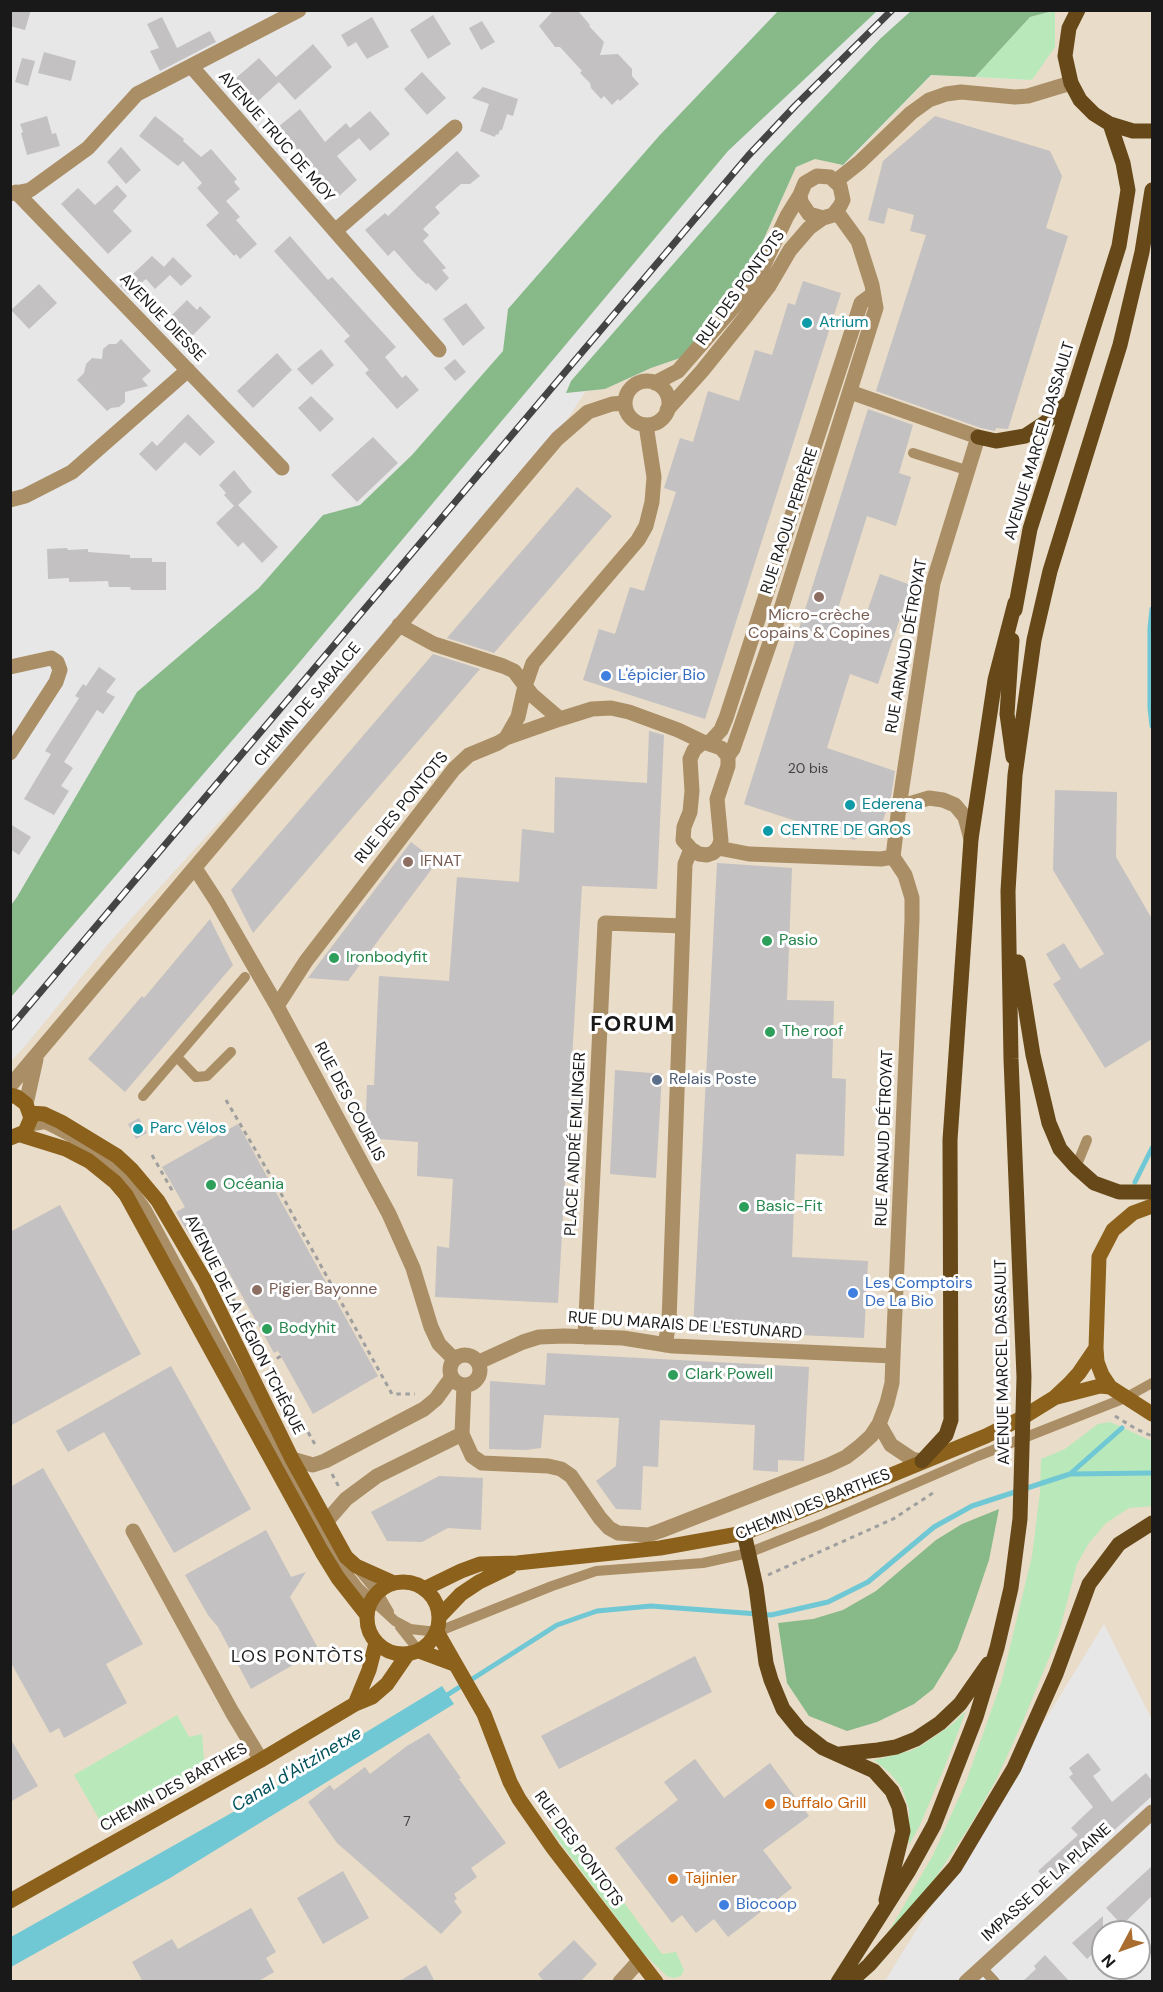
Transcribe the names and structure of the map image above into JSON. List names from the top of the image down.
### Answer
{
  "streets": {
    "main road": ["AVENUE MARCEL DASSAULT"],
    "street": [
      "AVENUE TRUC DE MOY",
      "RUE DES PONTOTS",
      "AVENUE DIESSE",
      "RUE RAOUL PERPÈRE",
      "RUE ARNAUD DÉTROYAT",
      "CHEMIN DE SABALCE",
      "RUE DES COURLIS",
      "PLACE ANDRÉ EMLINGER",
      "AVENUE DE LA LÉGION TCHÈQUE",
      "RUE DU MARAIS DE L'ESTUNARD",
      "CHEMIN DES BARTHES",
      "IMPASSE DE LA PLAINE"
    ]
  },
  "crossings": [
    ["RUE DES PONTOTS", "RUE RAOUL PERPÈRE"],
    ["RUE DES PONTOTS", "CHEMIN DE SABALCE"],
    ["RUE DES PONTOTS", "RUE DES COURLIS"],
    ["RUE DES PONTOTS", "CHEMIN DES BARTHES"],
    ["RUE ARNAUD DÉTROYAT", "RUE DU MARAIS DE L'ESTUNARD"],
    ["CHEMIN DE SABALCE", "RUE DES COURLIS"],
    ["CHEMIN DE SABALCE", "AVENUE DE LA LÉGION TCHÈQUE"],
    ["RUE DES COURLIS", "RUE DU MARAIS DE L'ESTUNARD"],
    ["PLACE ANDRÉ EMLINGER", "RUE DU MARAIS DE L'ESTUNARD"],
    ["AVENUE DE LA LÉGION TCHÈQUE", "CHEMIN DES BARTHES"]
  ],
  "districts": ["FORUM", "LOS PONTÒTS"],
  "water": ["Canal d'Aitzinetxe"],
  "places": [
    "Atrium",
    "Micro-crèche Copains & Copines",
    "L'épicier Bio",
    "Ederena",
    "CENTRE DE GROS",
    "IFNAT",
    "Pasio",
    "Ironbodyfit",
    "The roof",
    "Relais Poste",
    "Parc Vélos",
    "Océania",
    "Basic-Fit",
    "Pigier Bayonne",
    "Les Comptoirs De La Bio",
    "Bodyhit",
    "Clark Powell",
    "Buffalo Grill",
    "Tajinier",
    "Biocoop"
  ],
  "house_numbers": ["20 bis", "7"],
  "north": "bottom left"
}
